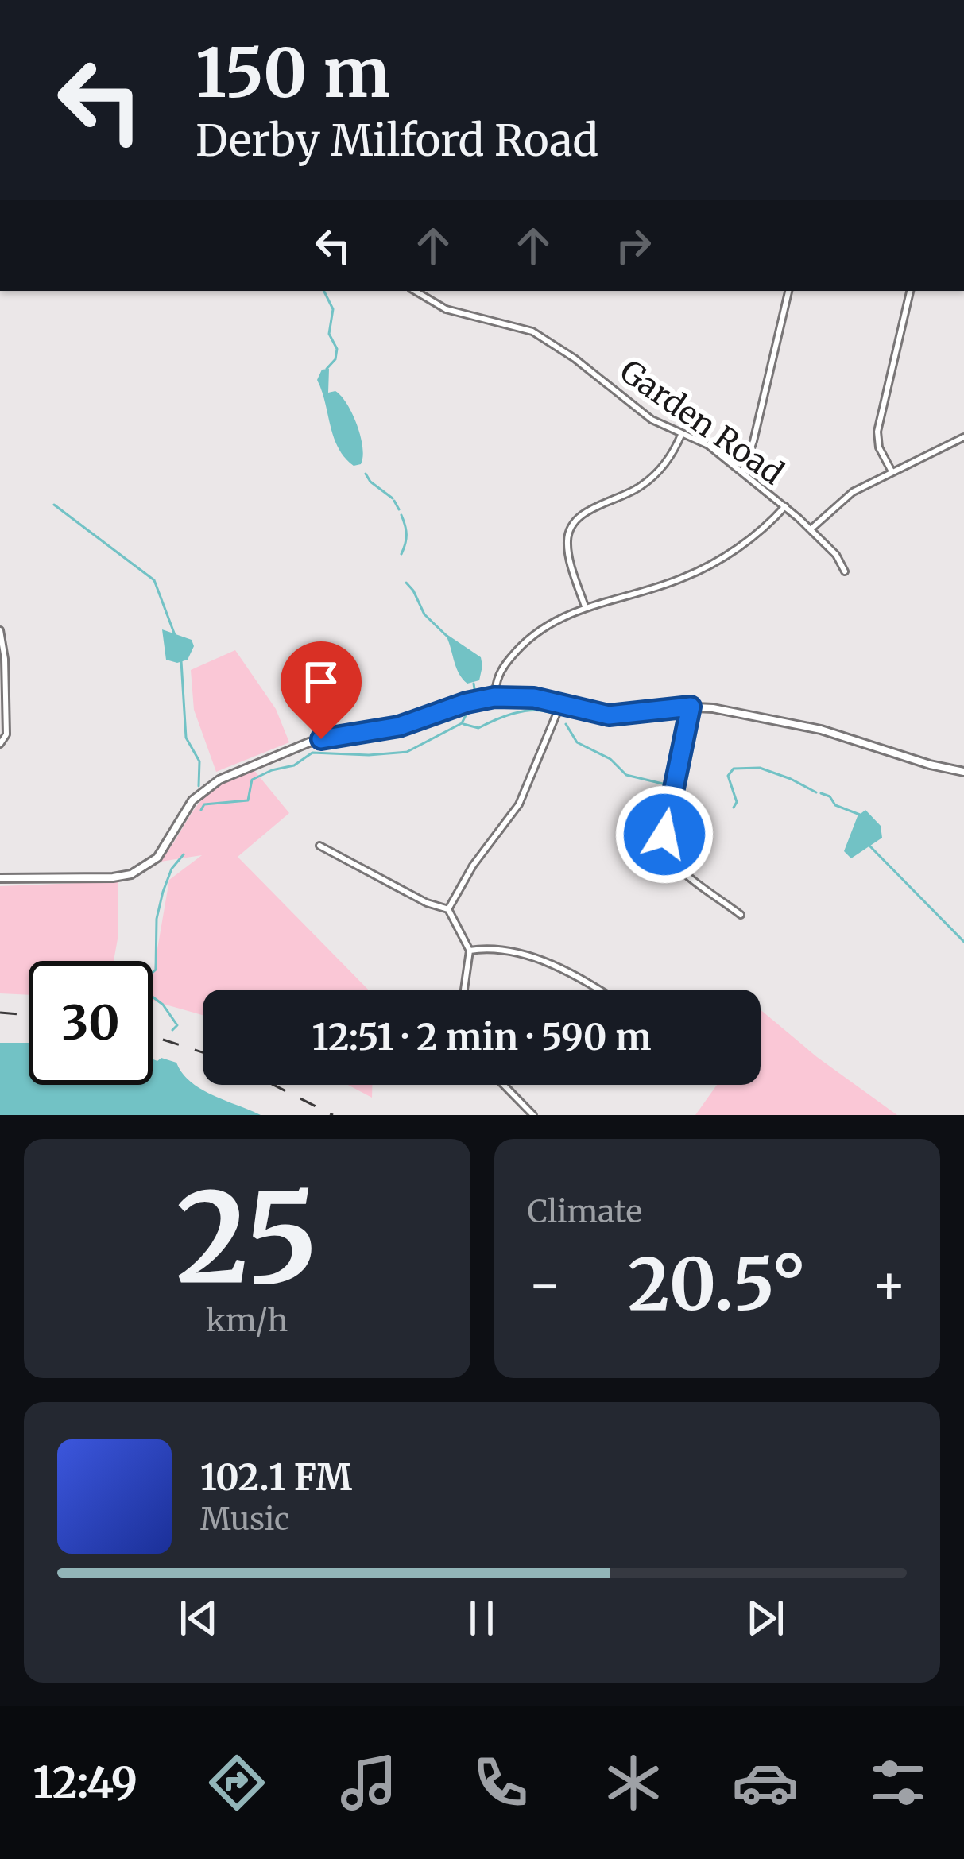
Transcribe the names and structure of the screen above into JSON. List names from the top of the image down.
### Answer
{
  "streets": {
    "street": ["Garden Road"]
  },
  "page": {
    "turn": ["150 m", "Derby Milford Road"],
    "limit": "30",
    "trip": "12:51 · 2 min · 590 m",
    "tile": [
      ["25", "km/h"],
      "Climate"
    ],
    "heat": ["−", "20.5°", "+"],
    "song": ["102.1 FM", "Music"],
    "tabs": "12:49"
  }
}
